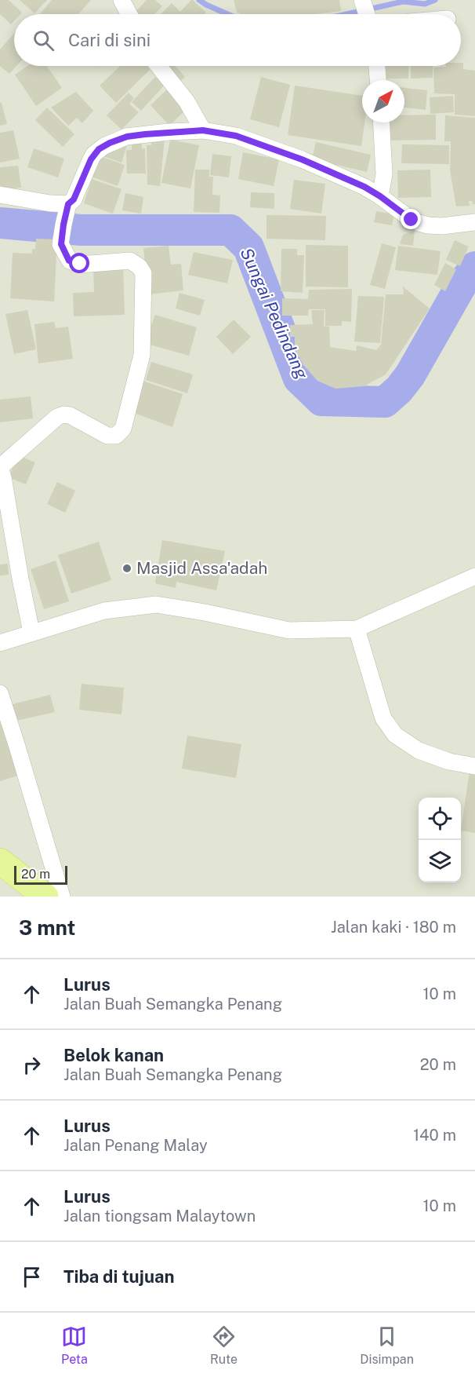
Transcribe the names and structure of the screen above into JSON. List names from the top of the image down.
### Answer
{
  "water": ["Sungai Pedindang"],
  "places": ["Masjid Assa'adah"],
  "scale_bar": "20 m",
  "north": "top right",
  "page": {
    "search": "Cari di sini",
    "scale": "20 m",
    "heading": ["3 mnt", "Jalan kaki · 180 m"],
    "list": [
      ["Lurus", "Jalan Buah Semangka Penang", "10 m"],
      ["Belok kanan", "Jalan Buah Semangka Penang", "20 m"],
      ["Lurus", "Jalan Penang Malay", "140 m"],
      ["Lurus", "Jalan tiongsam Malaytown", "10 m"],
      "Tiba di tujuan"
    ],
    "nav": ["Peta", "Rute", "Disimpan"]
  }
}
